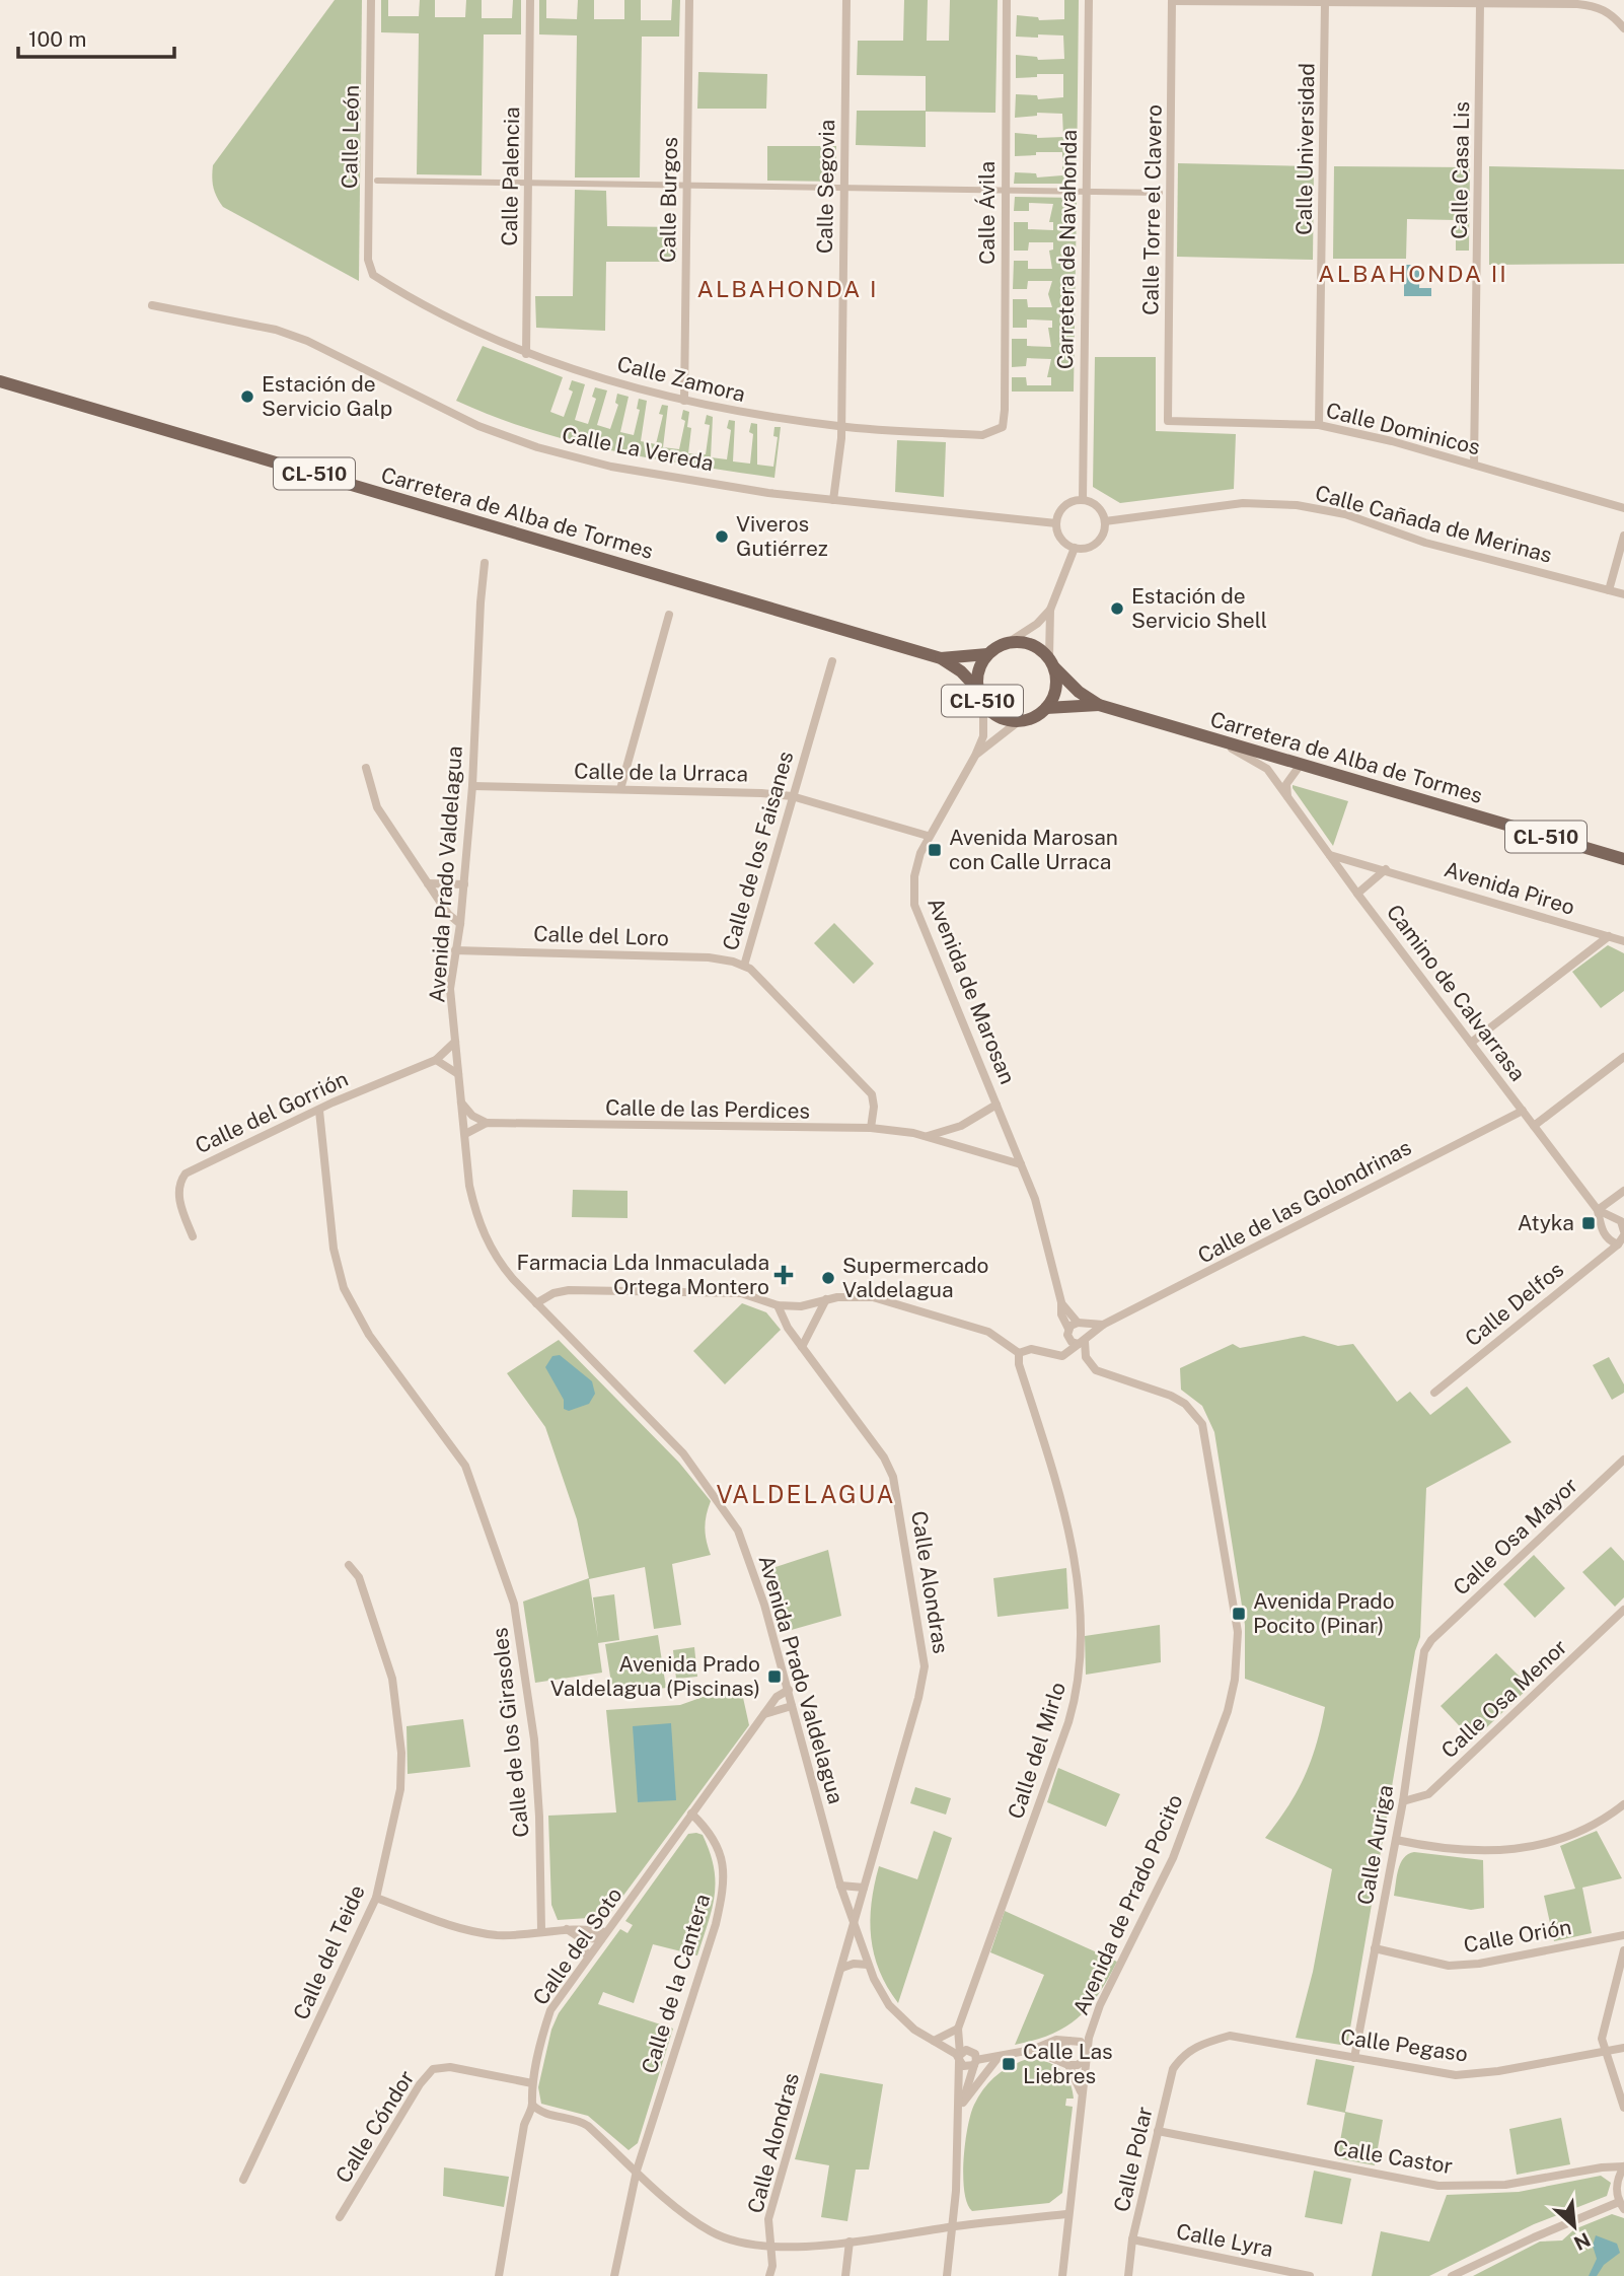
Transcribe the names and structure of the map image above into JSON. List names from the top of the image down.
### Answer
{
  "streets": {
    "main road": ["CL-510", "Carretera de Alba de Tormes"],
    "street": [
      "Calle León",
      "Calle Universidad",
      "Calle Casa Lis",
      "Calle Palencia",
      "Calle Segovia",
      "Calle Burgos",
      "Calle Torre el Clavero",
      "Calle Ávila",
      "Carretera de Navahonda",
      "Calle Zamora",
      "Calle Dominicos",
      "Calle La Vereda",
      "Calle Cañada de Merinas",
      "Calle de la Urraca",
      "Calle de los Faisanes",
      "Avenida Prado Valdelagua",
      "Avenida Pireo",
      "Calle del Loro",
      "Avenida de Marosan",
      "Camino de Calvarrasa",
      "Calle de las Perdices",
      "Calle del Gorrión",
      "Calle de las Golondrinas",
      "Calle Delfos",
      "Calle Osa Mayor",
      "Calle Alondras",
      "Calle Osa Menor",
      "Calle de los Girasoles",
      "Calle del Mirlo",
      "Calle Auriga",
      "Avenida de Prado Pocito",
      "Calle Orión",
      "Calle del Soto",
      "Calle del Teide",
      "Calle de la Cantera",
      "Calle Pegaso",
      "Calle Cóndor",
      "Calle Castor",
      "Calle Polar",
      "Calle Lyra"
    ]
  },
  "crossings": [
    ["Calle León", "Calle Zamora"],
    ["Calle Universidad", "Calle Dominicos"],
    ["Calle Casa Lis", "Calle Dominicos"],
    ["Calle Palencia", "Calle Zamora"],
    ["Calle Segovia", "Calle Zamora"],
    ["Calle Segovia", "Calle La Vereda"],
    ["Calle Burgos", "Calle Zamora"],
    ["Calle Torre el Clavero", "Calle Dominicos"],
    ["Calle Ávila", "Calle Zamora"],
    ["Carretera de Navahonda", "Calle La Vereda"],
    ["Carretera de Navahonda", "Calle Cañada de Merinas"],
    ["Calle La Vereda", "Calle Cañada de Merinas"],
    ["CL-510", "Carretera de Alba de Tormes"],
    ["CL-510", "Avenida de Marosan"],
    ["Carretera de Alba de Tormes", "Avenida de Marosan"],
    ["Carretera de Alba de Tormes", "Camino de Calvarrasa"],
    ["Calle de la Urraca", "Calle de los Faisanes"],
    ["Calle de la Urraca", "Avenida Prado Valdelagua"],
    ["Calle de la Urraca", "Avenida de Marosan"],
    ["Calle de los Faisanes", "Calle del Loro"],
    ["Calle de los Faisanes", "Calle de las Perdices"],
    ["Avenida Prado Valdelagua", "Calle del Loro"],
    ["Avenida Prado Valdelagua", "Calle de las Perdices"],
    ["Avenida Prado Valdelagua", "Calle del Gorrión"],
    ["Avenida Prado Valdelagua", "Calle Alondras"],
    ["Avenida Prado Valdelagua", "Calle del Mirlo"],
    ["Avenida Prado Valdelagua", "Calle del Soto"],
    ["Avenida Pireo", "Camino de Calvarrasa"],
    ["Avenida de Marosan", "Calle de las Perdices"],
    ["Avenida de Marosan", "Avenida de Prado Pocito"],
    ["Camino de Calvarrasa", "Calle de las Golondrinas"],
    ["Calle de las Perdices", "Avenida de Prado Pocito"],
    ["Calle del Gorrión", "Calle de los Girasoles"],
    ["Calle de las Golondrinas", "Avenida de Prado Pocito"],
    ["Calle Osa Mayor", "Calle Auriga"],
    ["Calle Osa Menor", "Calle Auriga"],
    ["Calle Auriga", "Calle Orión"],
    ["Calle Auriga", "Calle Pegaso"],
    ["Calle del Soto", "Calle de la Cantera"],
    ["Calle del Soto", "Calle Cóndor"],
    ["Calle Pegaso", "Calle Polar"],
    ["Calle Castor", "Calle Polar"],
    ["Calle Polar", "Calle Lyra"]
  ],
  "districts": ["ALBAHONDA II", "ALBAHONDA I", "VALDELAGUA"],
  "places": {
    "other": [
      "Estación de Servicio Galp",
      "Viveros Gutiérrez",
      "Estación de Servicio Shell",
      "Supermercado Valdelagua"
    ],
    "transit": [
      "Avenida Marosan con Calle Urraca",
      "Atyka",
      "Avenida Prado Pocito (Pinar)",
      "Avenida Prado Valdelagua (Piscinas)",
      "Calle Las Liebres"
    ],
    "health": ["Farmacia Lda Inmaculada Ortega Montero"]
  },
  "scale_bar": "100 m",
  "north": "bottom right"
}
